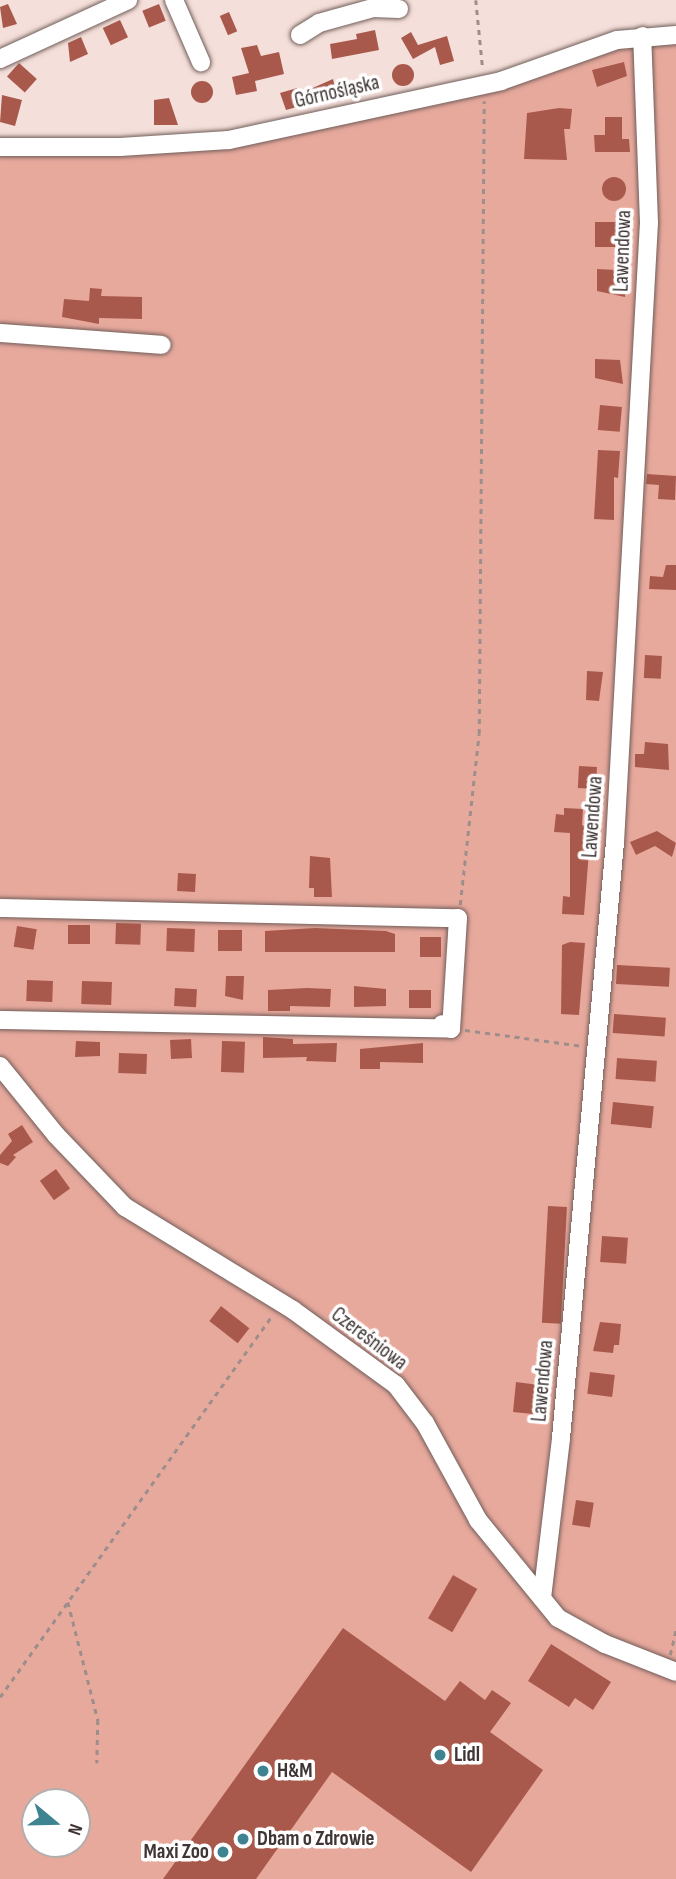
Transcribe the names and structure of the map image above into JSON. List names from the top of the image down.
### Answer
{
  "streets": {
    "street": ["Górnośląska", "Lawendowa", "Czereśniowa"]
  },
  "crossings": [
    ["Górnośląska", "Lawendowa"],
    ["Lawendowa", "Czereśniowa"]
  ],
  "places": [
    "Lidl",
    "H&M",
    "Dbam o Zdrowie",
    "Maxi Zoo"
  ],
  "north": "right"
}
